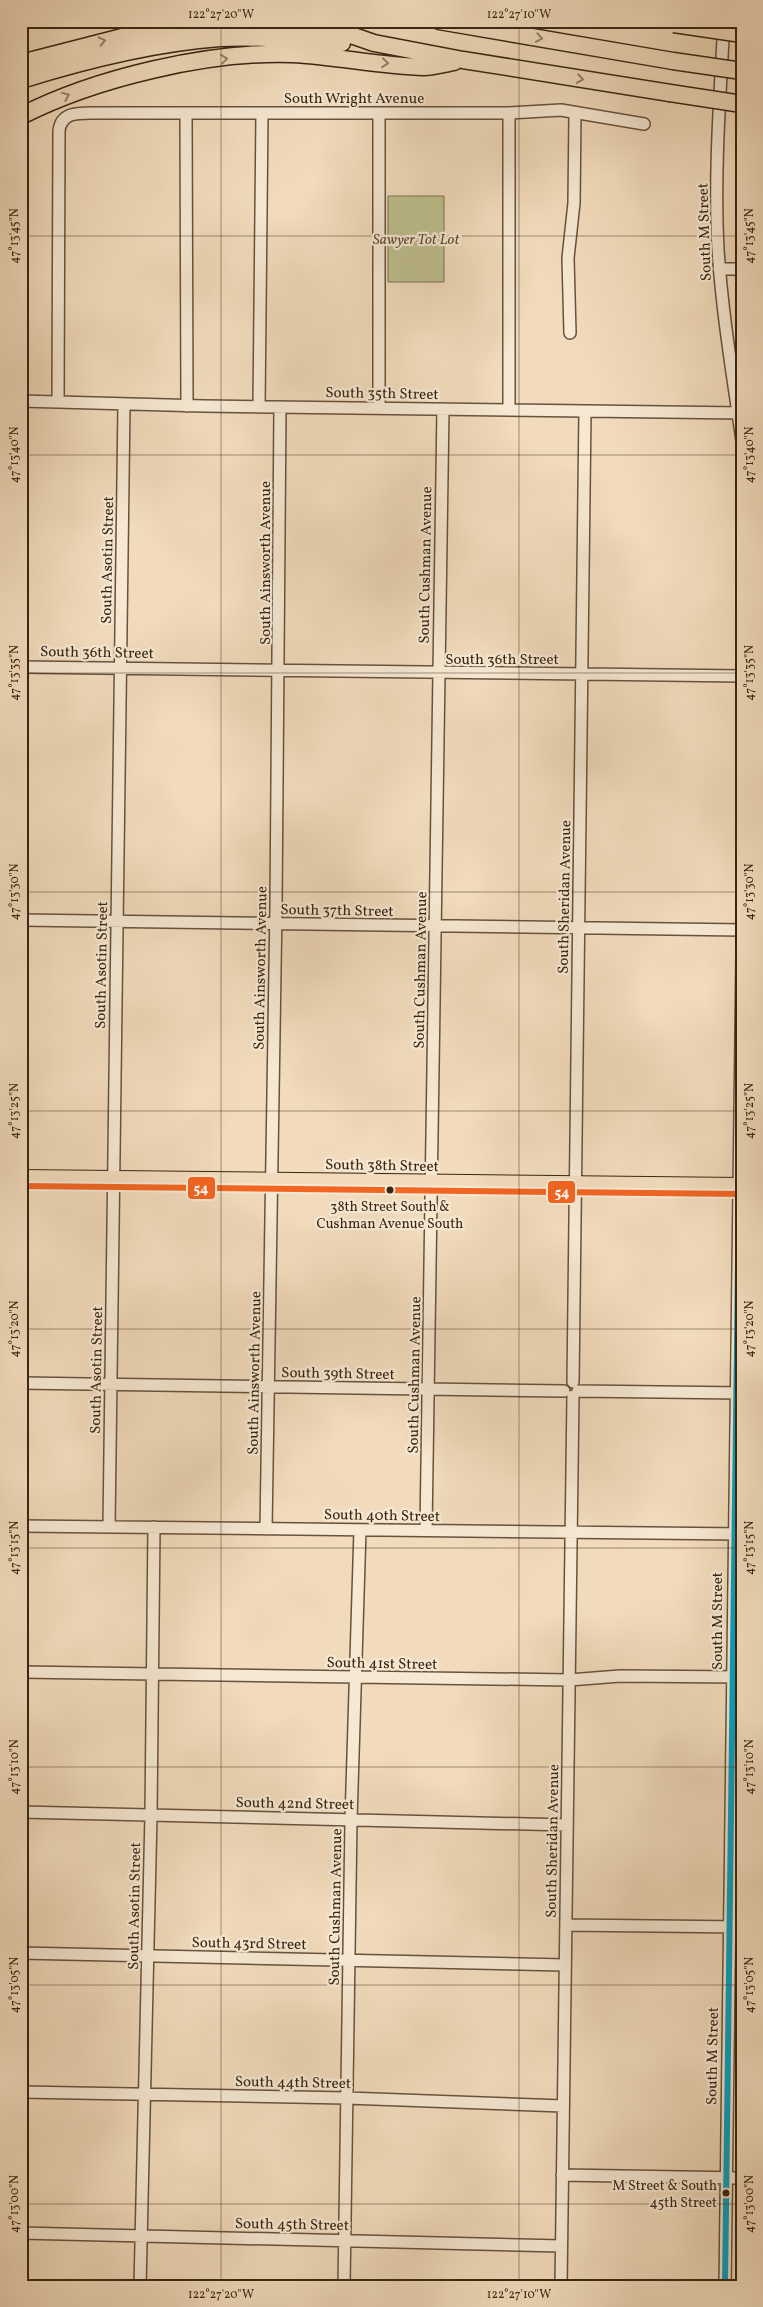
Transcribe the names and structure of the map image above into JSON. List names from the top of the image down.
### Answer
{
  "streets": {
    "main road": ["South 38th Street"],
    "street": [
      "South Wright Avenue",
      "South M Street",
      "South 35th Street",
      "South Asotin Street",
      "South Ainsworth Avenue",
      "South Cushman Avenue",
      "South 36th Street",
      "South Sheridan Avenue",
      "South 37th Street",
      "South 39th Street",
      "South 40th Street",
      "South 41st Street",
      "South 42nd Street",
      "South 43rd Street",
      "South 44th Street",
      "South 45th Street"
    ]
  },
  "crossings": [
    ["South Wright Avenue", "South 35th Street"],
    ["South M Street", "South 35th Street"],
    ["South M Street", "South 38th Street"],
    ["South M Street", "South 39th Street"],
    ["South M Street", "South 40th Street"],
    ["South M Street", "South 41st Street"],
    ["South 35th Street", "South Asotin Street"],
    ["South 35th Street", "South Ainsworth Avenue"],
    ["South 35th Street", "South Cushman Avenue"],
    ["South 35th Street", "South Sheridan Avenue"],
    ["South Asotin Street", "South 36th Street"],
    ["South Asotin Street", "South 37th Street"],
    ["South Asotin Street", "South 38th Street"],
    ["South Asotin Street", "South 39th Street"],
    ["South Asotin Street", "South 40th Street"],
    ["South Asotin Street", "South 41st Street"],
    ["South Asotin Street", "South 42nd Street"],
    ["South Asotin Street", "South 43rd Street"],
    ["South Asotin Street", "South 44th Street"],
    ["South Asotin Street", "South 45th Street"],
    ["South Ainsworth Avenue", "South 36th Street"],
    ["South Ainsworth Avenue", "South 37th Street"],
    ["South Ainsworth Avenue", "South 38th Street"],
    ["South Ainsworth Avenue", "South 39th Street"],
    ["South Ainsworth Avenue", "South 40th Street"],
    ["South Cushman Avenue", "South 36th Street"],
    ["South Cushman Avenue", "South 37th Street"],
    ["South Cushman Avenue", "South 38th Street"],
    ["South Cushman Avenue", "South 39th Street"],
    ["South Cushman Avenue", "South 40th Street"],
    ["South Cushman Avenue", "South 41st Street"],
    ["South Cushman Avenue", "South 42nd Street"],
    ["South Cushman Avenue", "South 43rd Street"],
    ["South Cushman Avenue", "South 44th Street"],
    ["South Cushman Avenue", "South 45th Street"],
    ["South 36th Street", "South Sheridan Avenue"],
    ["South Sheridan Avenue", "South 37th Street"],
    ["South Sheridan Avenue", "South 38th Street"],
    ["South Sheridan Avenue", "South 39th Street"],
    ["South Sheridan Avenue", "South 40th Street"],
    ["South Sheridan Avenue", "South 41st Street"],
    ["South Sheridan Avenue", "South 42nd Street"],
    ["South Sheridan Avenue", "South 43rd Street"],
    ["South Sheridan Avenue", "South 44th Street"],
    ["South Sheridan Avenue", "South 45th Street"]
  ],
  "parks": ["Sawyer Tot Lot"],
  "places": ["38th Street South & Cushman Avenue South", "M Street & South 45th Street"],
  "lines": ["transit line 54"],
  "coordinates": [
    "122°27'20\"W",
    "122°27'10\"W",
    "47°13'45\"N",
    "47°13'40\"N",
    "47°13'35\"N",
    "47°13'30\"N",
    "47°13'25\"N",
    "47°13'20\"N",
    "47°13'15\"N",
    "47°13'10\"N",
    "47°13'05\"N",
    "47°13'00\"N"
  ]
}
